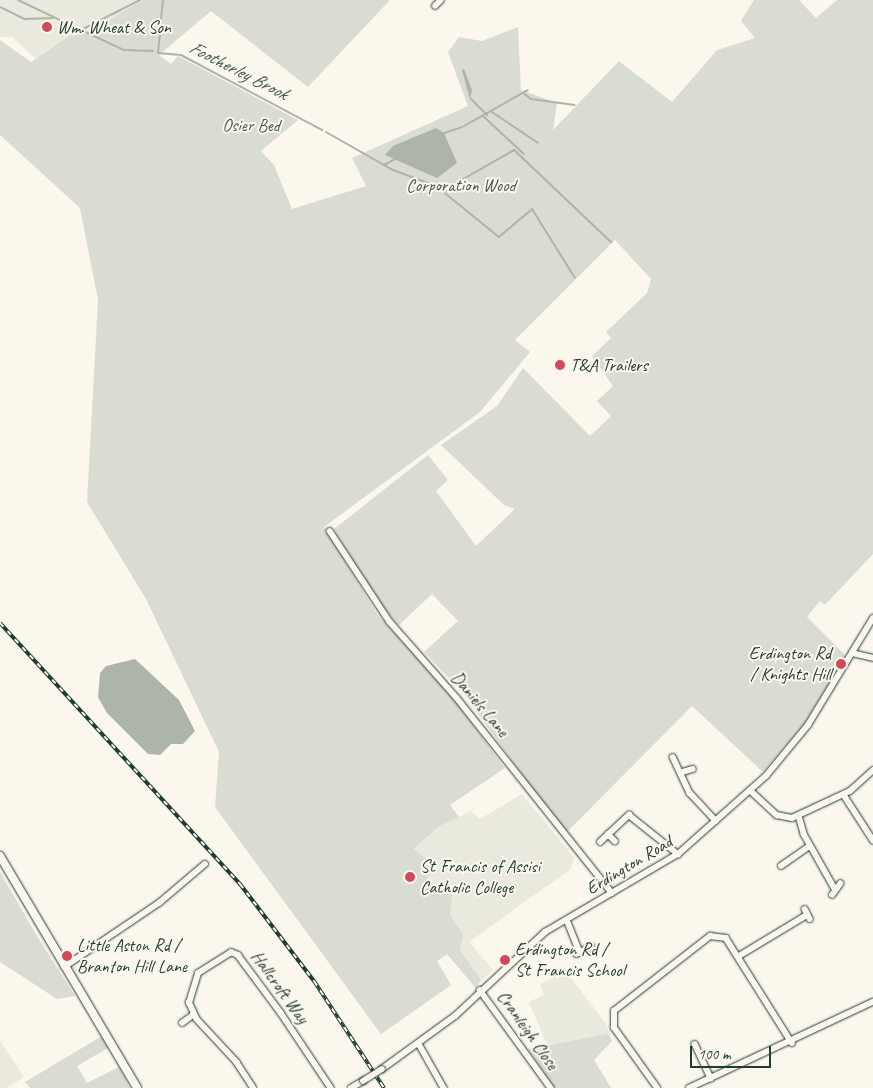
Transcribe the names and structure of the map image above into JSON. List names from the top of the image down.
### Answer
{
  "streets": {
    "street": [
      "Daniels Lane",
      "Erdington Road",
      "Hallcroft Way",
      "Cranleigh Close"
    ]
  },
  "crossings": [
    ["Daniels Lane", "Erdington Road"],
    ["Erdington Road", "Cranleigh Close"]
  ],
  "water": ["Footherley Brook"],
  "parks": ["Osier Bed", "Corporation Wood"],
  "places": [
    "Wm. Wheat & Son",
    "T&A Trailers",
    "Erdington Rd / Knights Hill",
    "St Francis of Assisi Catholic College",
    "Little Aston Rd / Branton Hill Lane",
    "Erdington Rd / St Francis School"
  ],
  "scale_bar": "100 m"
}
